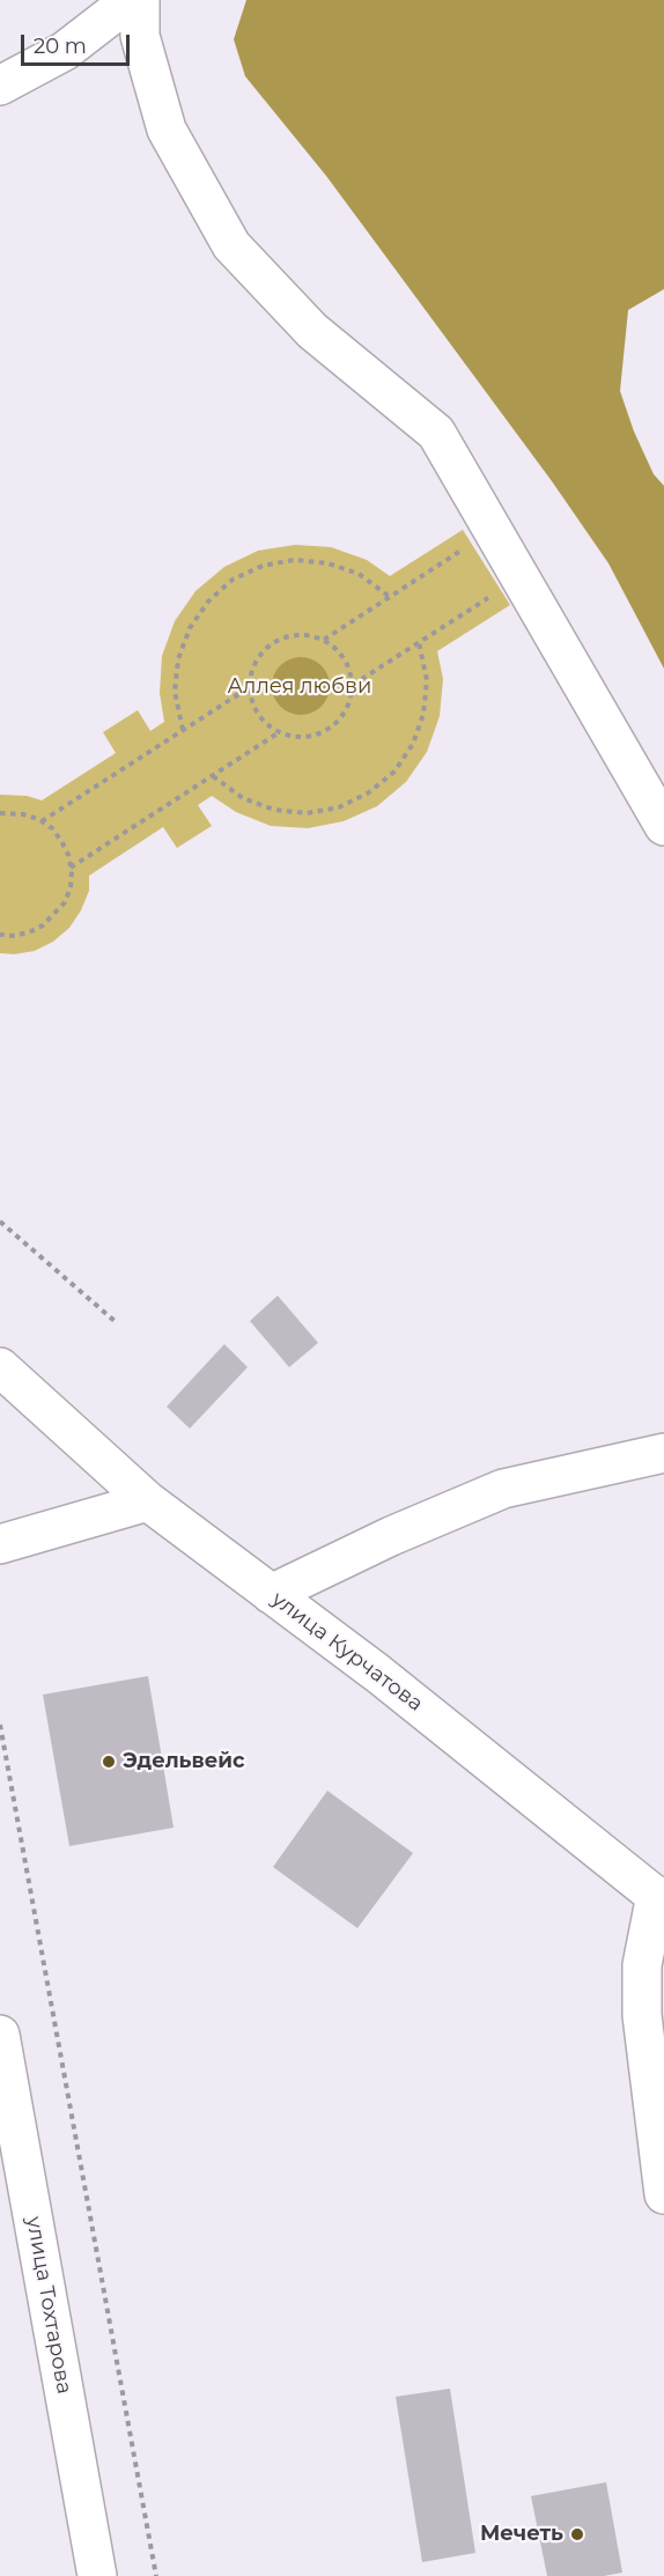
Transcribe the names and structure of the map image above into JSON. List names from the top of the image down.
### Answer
{
  "streets": {
    "street": ["улица Курчатова", "улица Тохтарова"]
  },
  "parks": ["Аллея любви"],
  "places": ["Эдельвейс", "Мечеть"],
  "scale_bar": "20 m"
}
